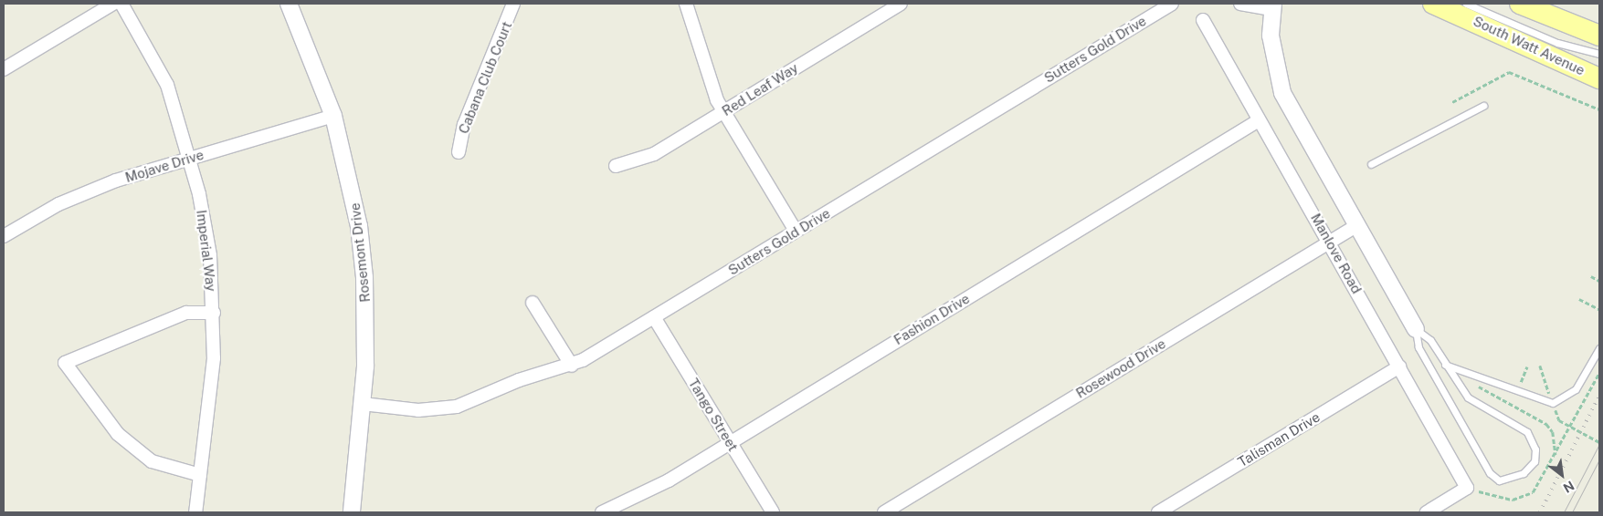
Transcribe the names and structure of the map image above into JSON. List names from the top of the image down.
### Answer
{
  "streets": {
    "main road": ["South Watt Avenue"],
    "street": [
      "Sutters Gold Drive",
      "Cabana Club Court",
      "Red Leaf Way",
      "Mojave Drive",
      "Imperial Way",
      "Rosemont Drive",
      "Manlove Road",
      "Fashion Drive",
      "Rosewood Drive",
      "Tango Street",
      "Talisman Drive"
    ]
  },
  "crossings": [
    ["Sutters Gold Drive", "Rosemont Drive"],
    ["Sutters Gold Drive", "Tango Street"],
    ["Mojave Drive", "Imperial Way"],
    ["Mojave Drive", "Rosemont Drive"],
    ["Manlove Road", "Fashion Drive"],
    ["Manlove Road", "Rosewood Drive"],
    ["Manlove Road", "Talisman Drive"],
    ["Fashion Drive", "Tango Street"]
  ],
  "north": "bottom right"
}
